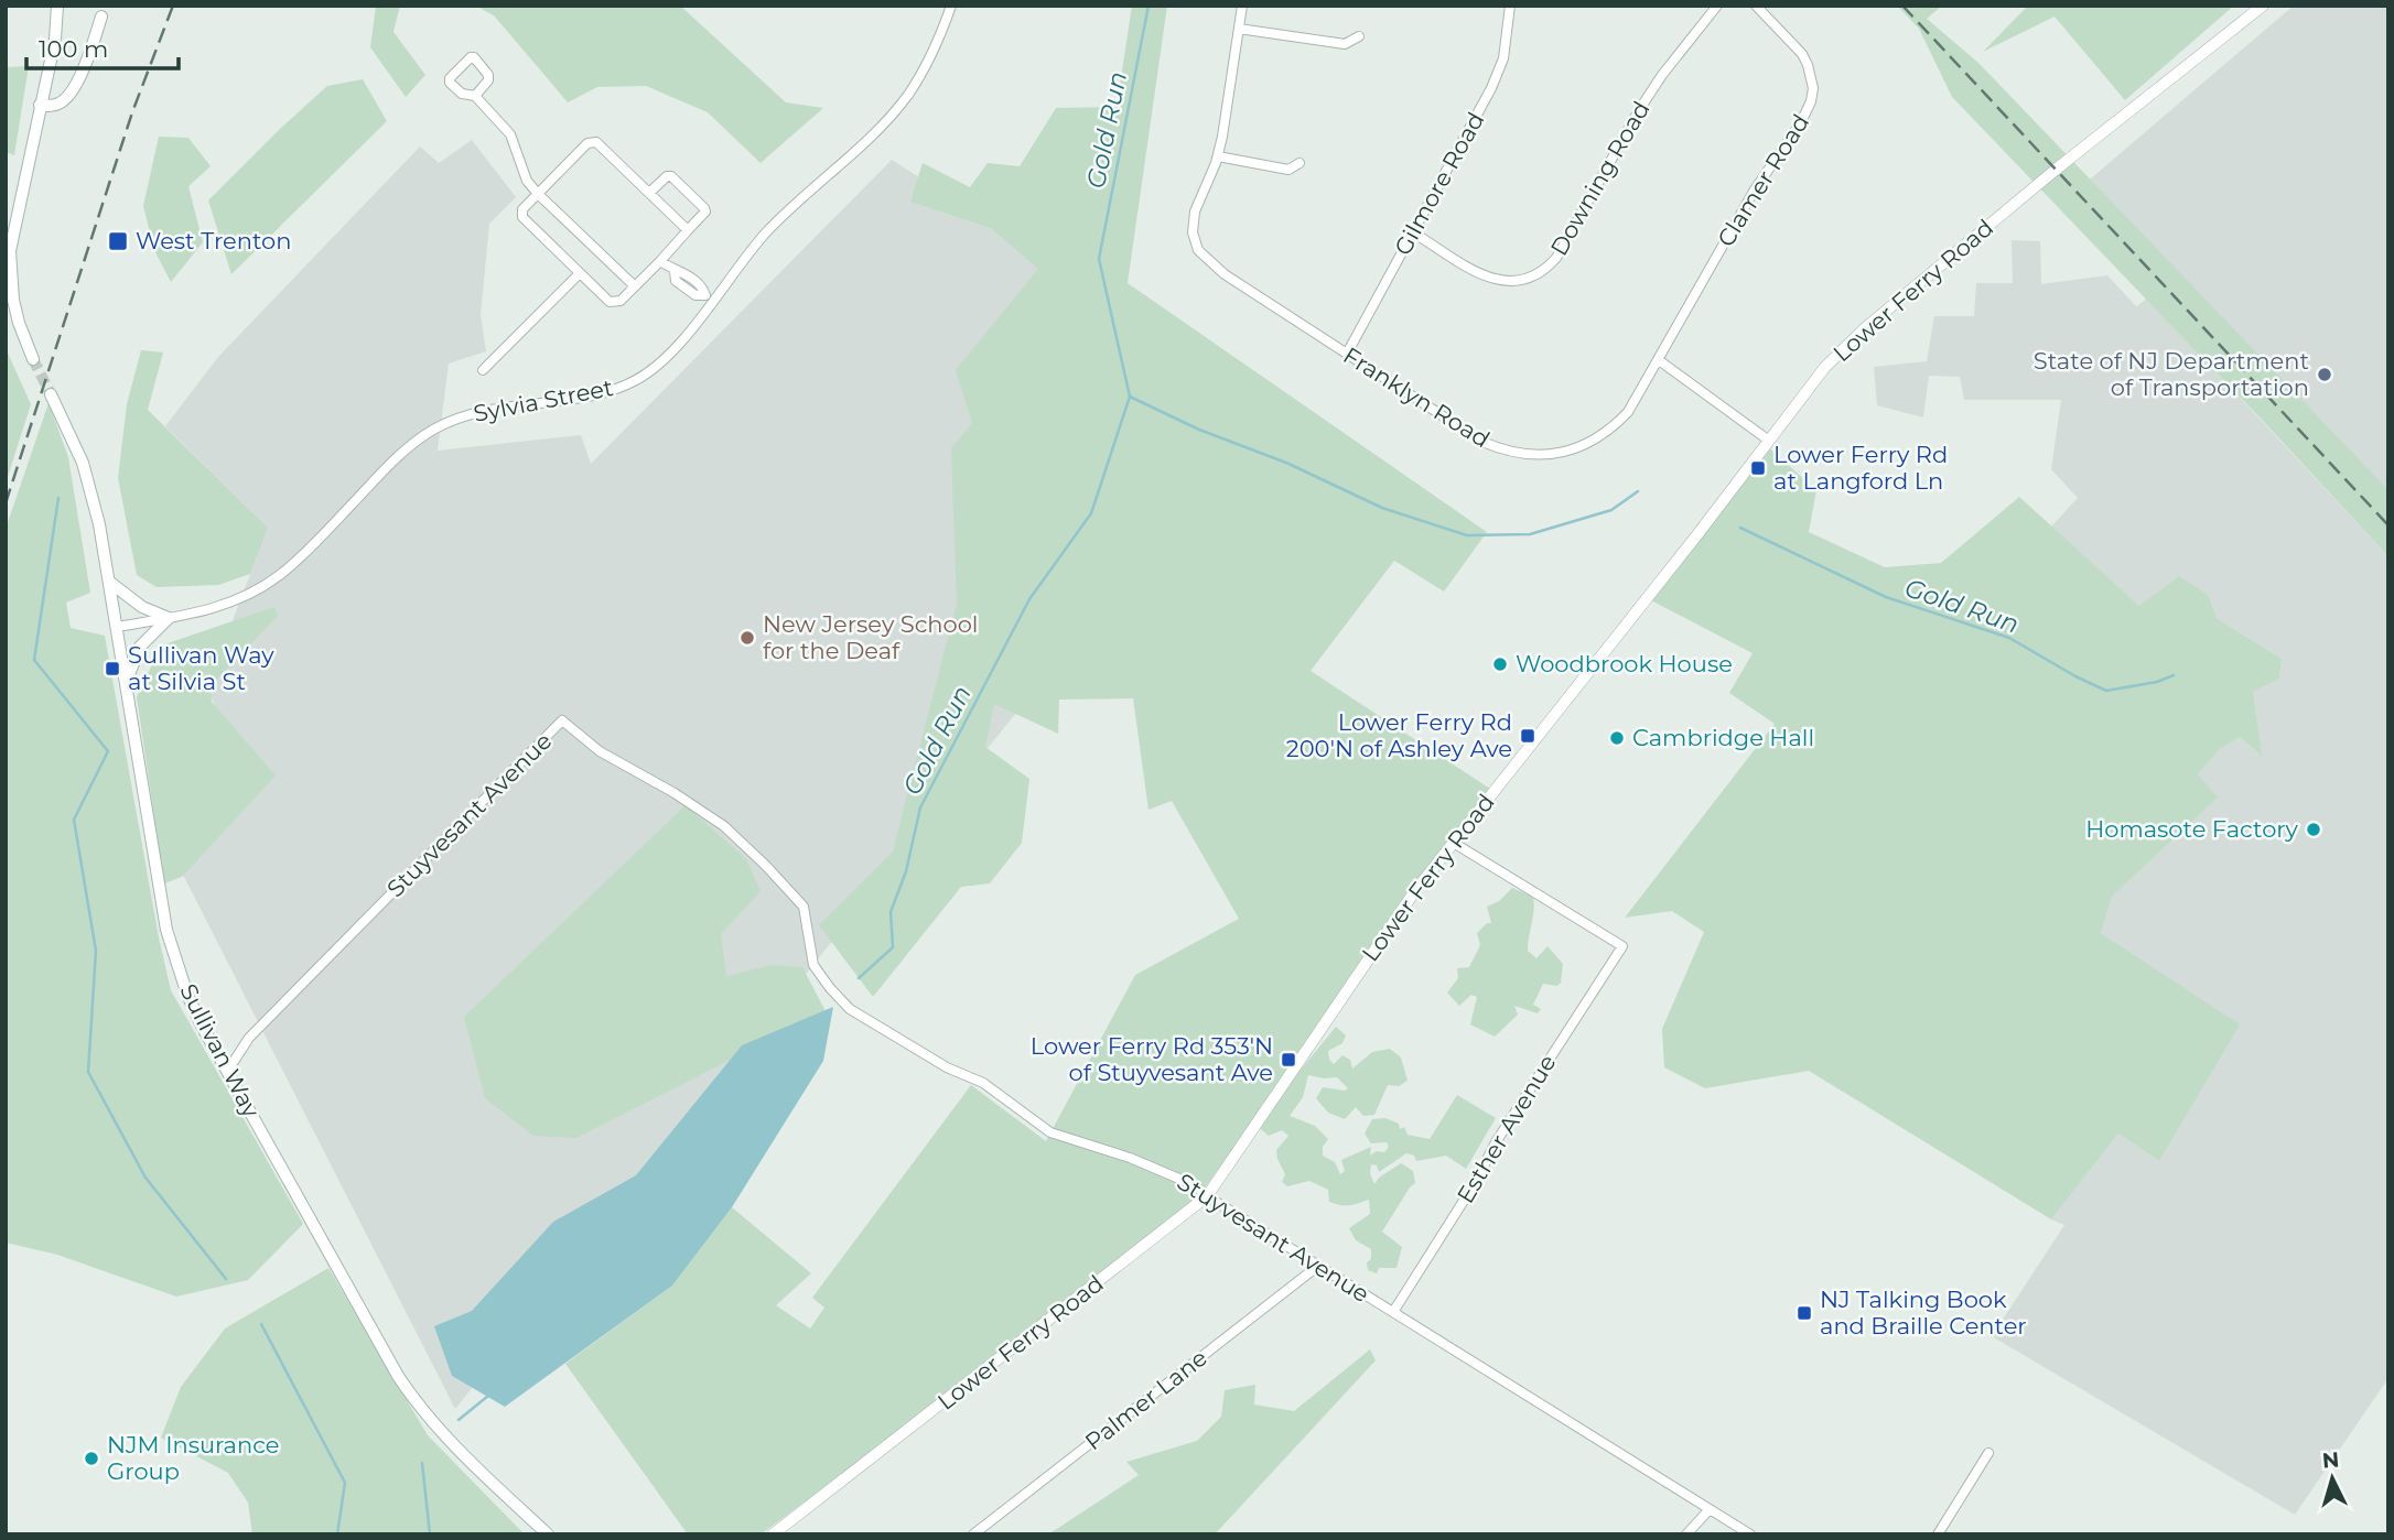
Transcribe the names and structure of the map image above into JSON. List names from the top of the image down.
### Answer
{
  "streets": {
    "main road": ["Sullivan Way"],
    "street": [
      "Downing Road",
      "Clamer Road",
      "Gilmore Road",
      "Lower Ferry Road",
      "Franklyn Road",
      "Sylvia Street",
      "Stuyvesant Avenue",
      "Esther Avenue",
      "Palmer Lane"
    ]
  },
  "crossings": [
    ["Downing Road", "Gilmore Road"],
    ["Clamer Road", "Franklyn Road"],
    ["Gilmore Road", "Franklyn Road"],
    ["Lower Ferry Road", "Stuyvesant Avenue"],
    ["Lower Ferry Road", "Esther Avenue"],
    ["Sylvia Street", "Sullivan Way"],
    ["Stuyvesant Avenue", "Sullivan Way"],
    ["Stuyvesant Avenue", "Esther Avenue"],
    ["Stuyvesant Avenue", "Palmer Lane"]
  ],
  "water": ["Gold Run"],
  "places": {
    "transit": [
      "West Trenton",
      "Lower Ferry Rd at Langford Ln",
      "Sullivan Way at Silvia St",
      "Lower Ferry Rd 200'N of Ashley Ave",
      "Lower Ferry Rd 353'N of Stuyvesant Ave",
      "NJ Talking Book and Braille Center"
    ],
    "other": [
      "State of NJ Department of Transportation",
      "New Jersey School for the Deaf",
      "Woodbrook House",
      "Cambridge Hall",
      "Homasote Factory",
      "NJM Insurance Group"
    ]
  },
  "scale_bar": "100 m",
  "north": "top"
}
